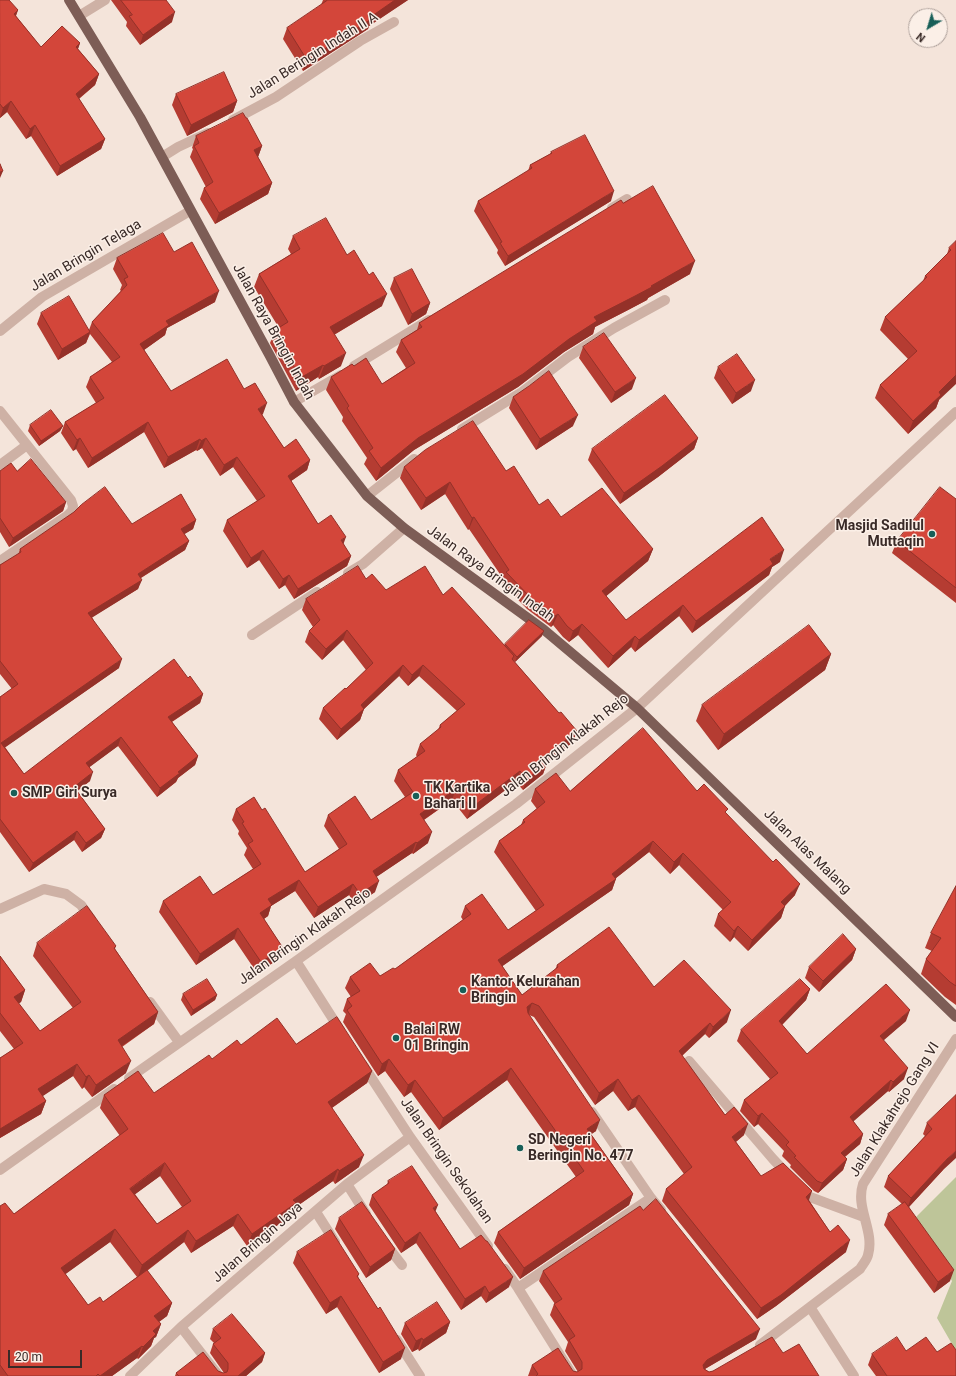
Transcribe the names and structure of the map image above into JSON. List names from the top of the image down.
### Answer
{
  "streets": {
    "main road": ["Jalan Raya Bringin Indah", "Jalan Alas Malang"],
    "street": [
      "Jalan Beringin Indah II A",
      "Jalan Bringin Telaga",
      "Jalan Bringin Klakah Rejo",
      "Jalan Klakahrejo Gang VI",
      "Jalan Bringin Sekolahan",
      "Jalan Bringin Jaya"
    ]
  },
  "crossings": [
    ["Jalan Beringin Indah II A", "Jalan Raya Bringin Indah"],
    ["Jalan Bringin Telaga", "Jalan Raya Bringin Indah"],
    ["Jalan Raya Bringin Indah", "Jalan Bringin Klakah Rejo"],
    ["Jalan Raya Bringin Indah", "Jalan Alas Malang"],
    ["Jalan Bringin Klakah Rejo", "Jalan Alas Malang"],
    ["Jalan Bringin Sekolahan", "Jalan Bringin Jaya"]
  ],
  "places": [
    "Masjid Sadilul Muttaqin",
    "SMP Giri Surya",
    "TK Kartika Bahari II",
    "Kantor Kelurahan Bringin",
    "Balai RW 01 Bringin",
    "SD Negeri Beringin No. 477"
  ],
  "scale_bar": "20 m",
  "north": "bottom left"
}
